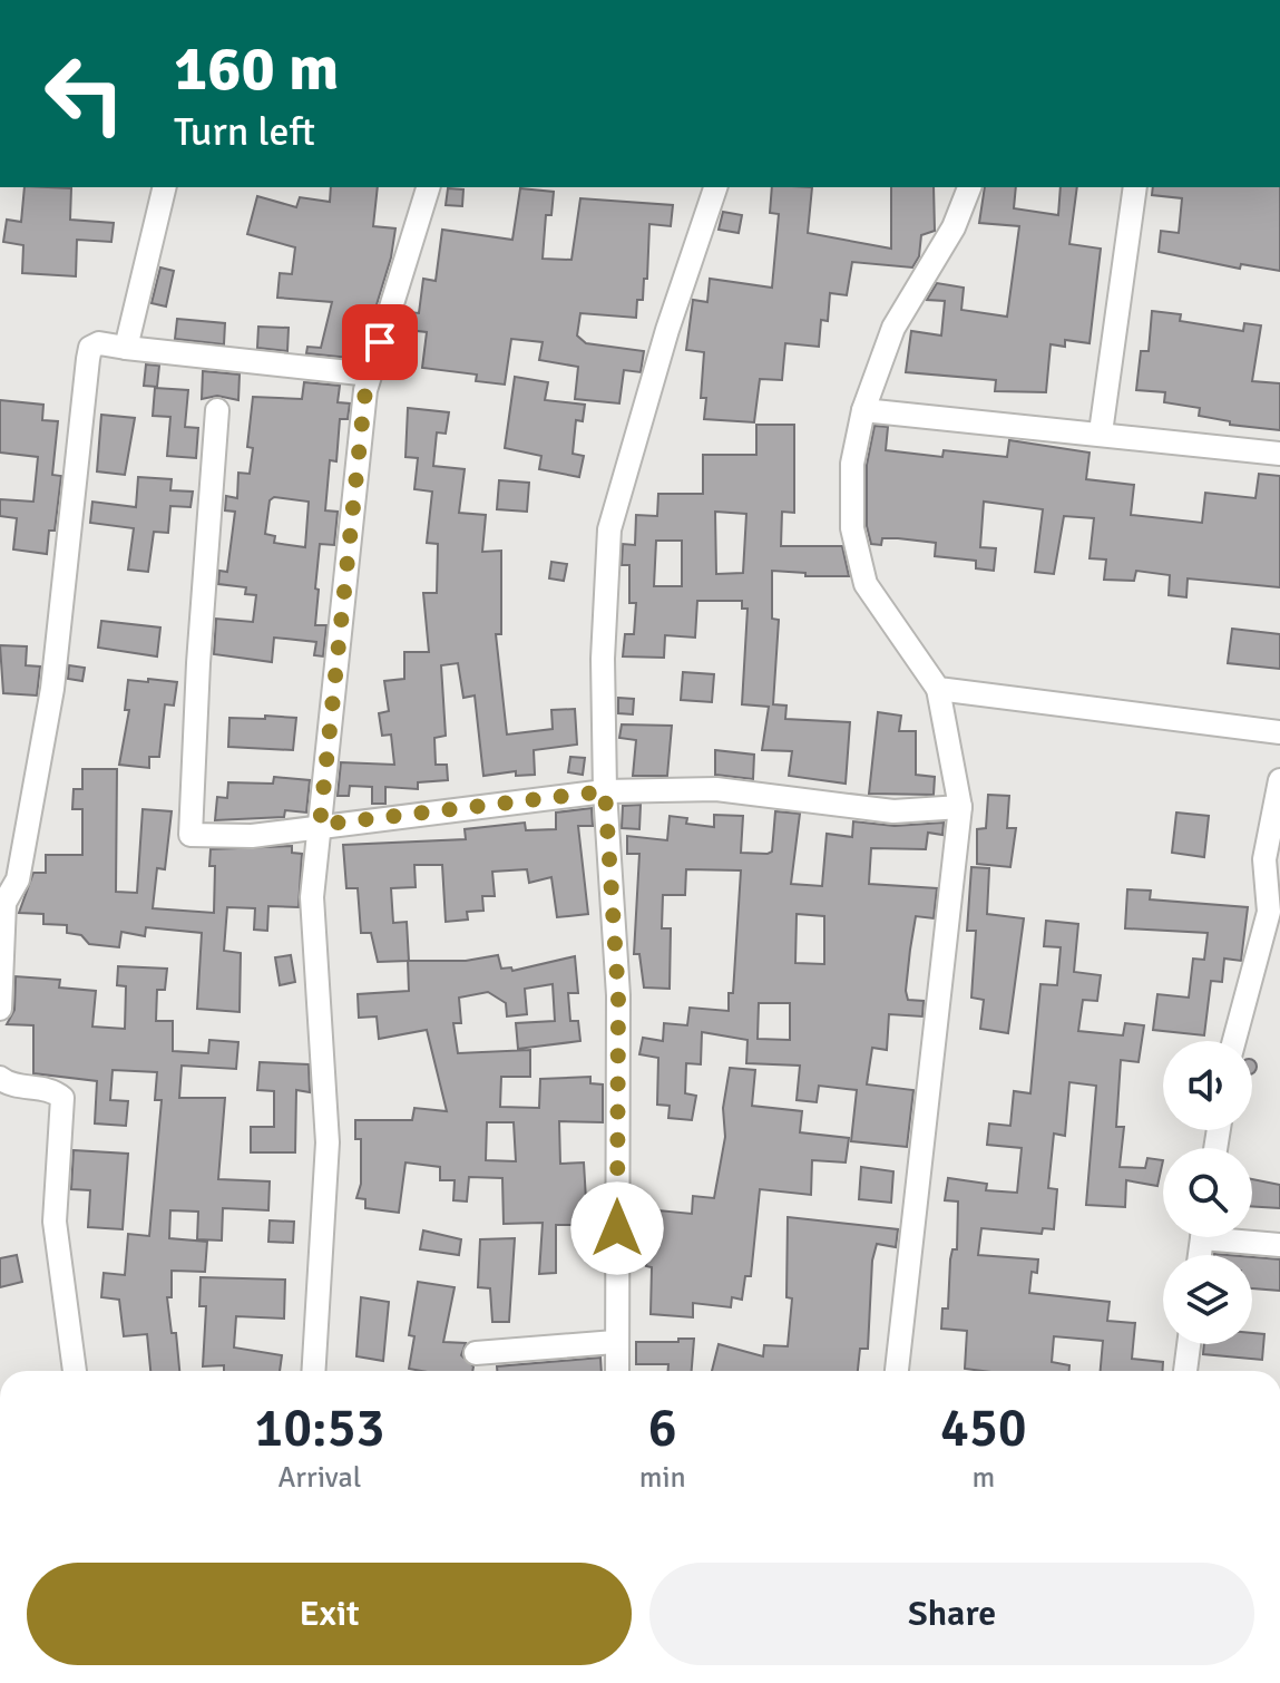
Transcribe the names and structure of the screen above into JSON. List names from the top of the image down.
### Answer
{
  "page": {
    "turn": ["160 m", "Turn left"],
    "eta": [
      "10:53",
      "Arrival",
      "6",
      "min",
      "450",
      "m"
    ],
    "buttons": ["Exit", "Share"]
  }
}
